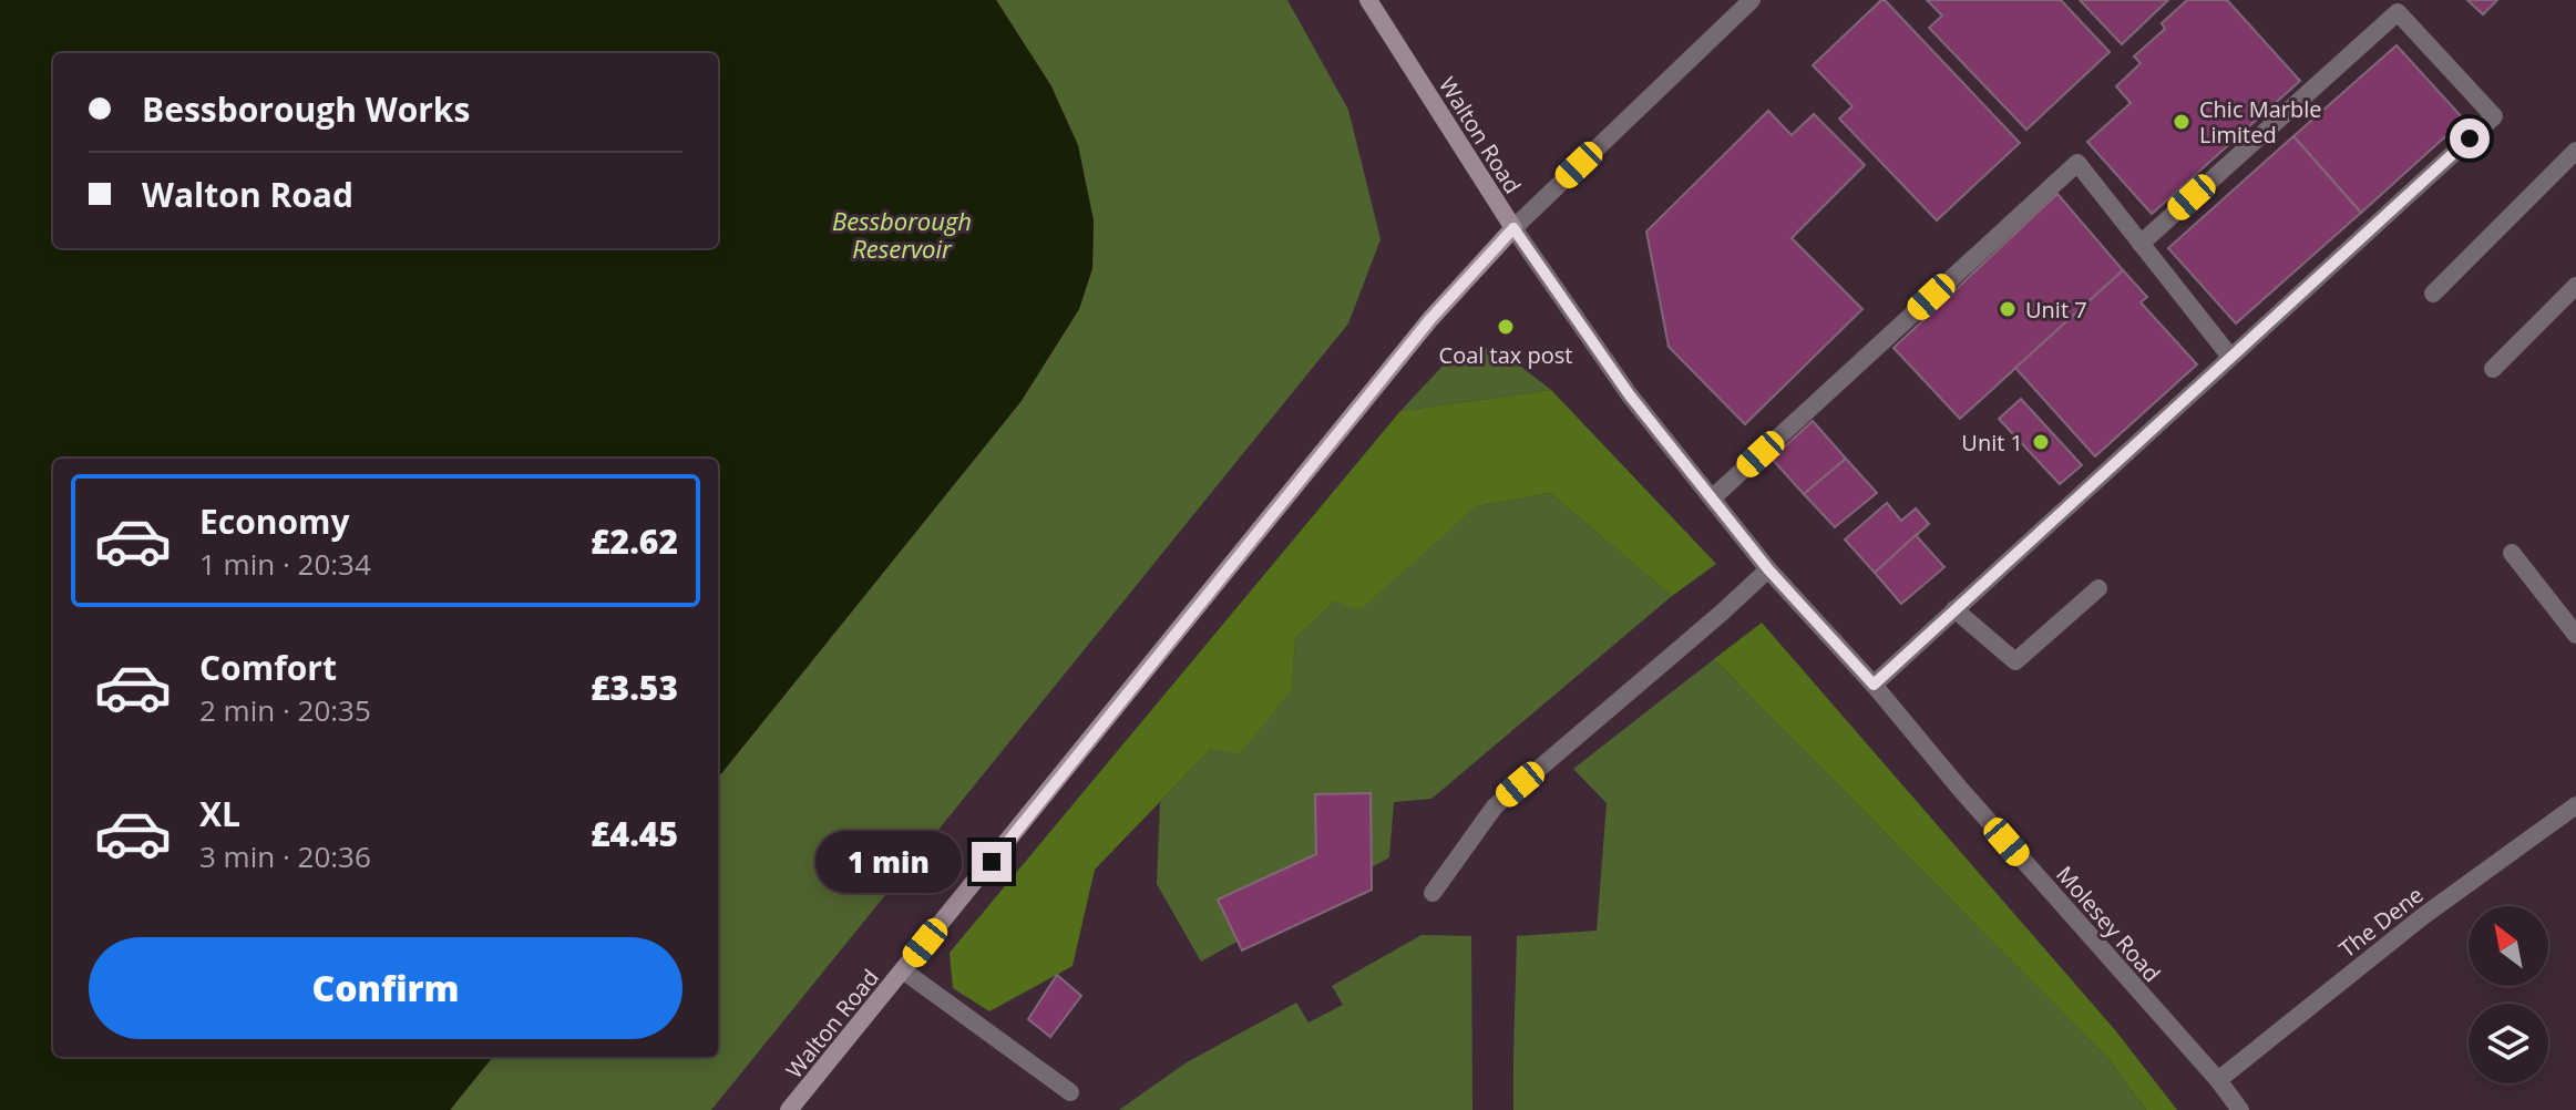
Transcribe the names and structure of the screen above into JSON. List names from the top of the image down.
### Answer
{
  "streets": {
    "main road": ["Walton Road"],
    "street": ["The Dene", "Molesey Road"]
  },
  "crossings": [
    ["Walton Road", "Molesey Road"],
    ["The Dene", "Molesey Road"]
  ],
  "water": ["Bessborough Reservoir"],
  "places": [
    "Chic Marble Limited",
    "Unit 7",
    "Coal tax post",
    "Unit 1"
  ],
  "north": "top left",
  "page": {
    "banner": ["Bessborough Works", "Walton Road"],
    "list": [
      {
        "name": "Economy",
        "note": "1 min · 20:34",
        "value": "£2.62"
      },
      {
        "name": "Comfort",
        "note": "2 min · 20:35",
        "value": "£3.53"
      },
      {
        "name": "XL",
        "note": "3 min · 20:36",
        "value": "£4.45"
      }
    ],
    "bubble": "1 min",
    "buttons": "Confirm"
  }
}
